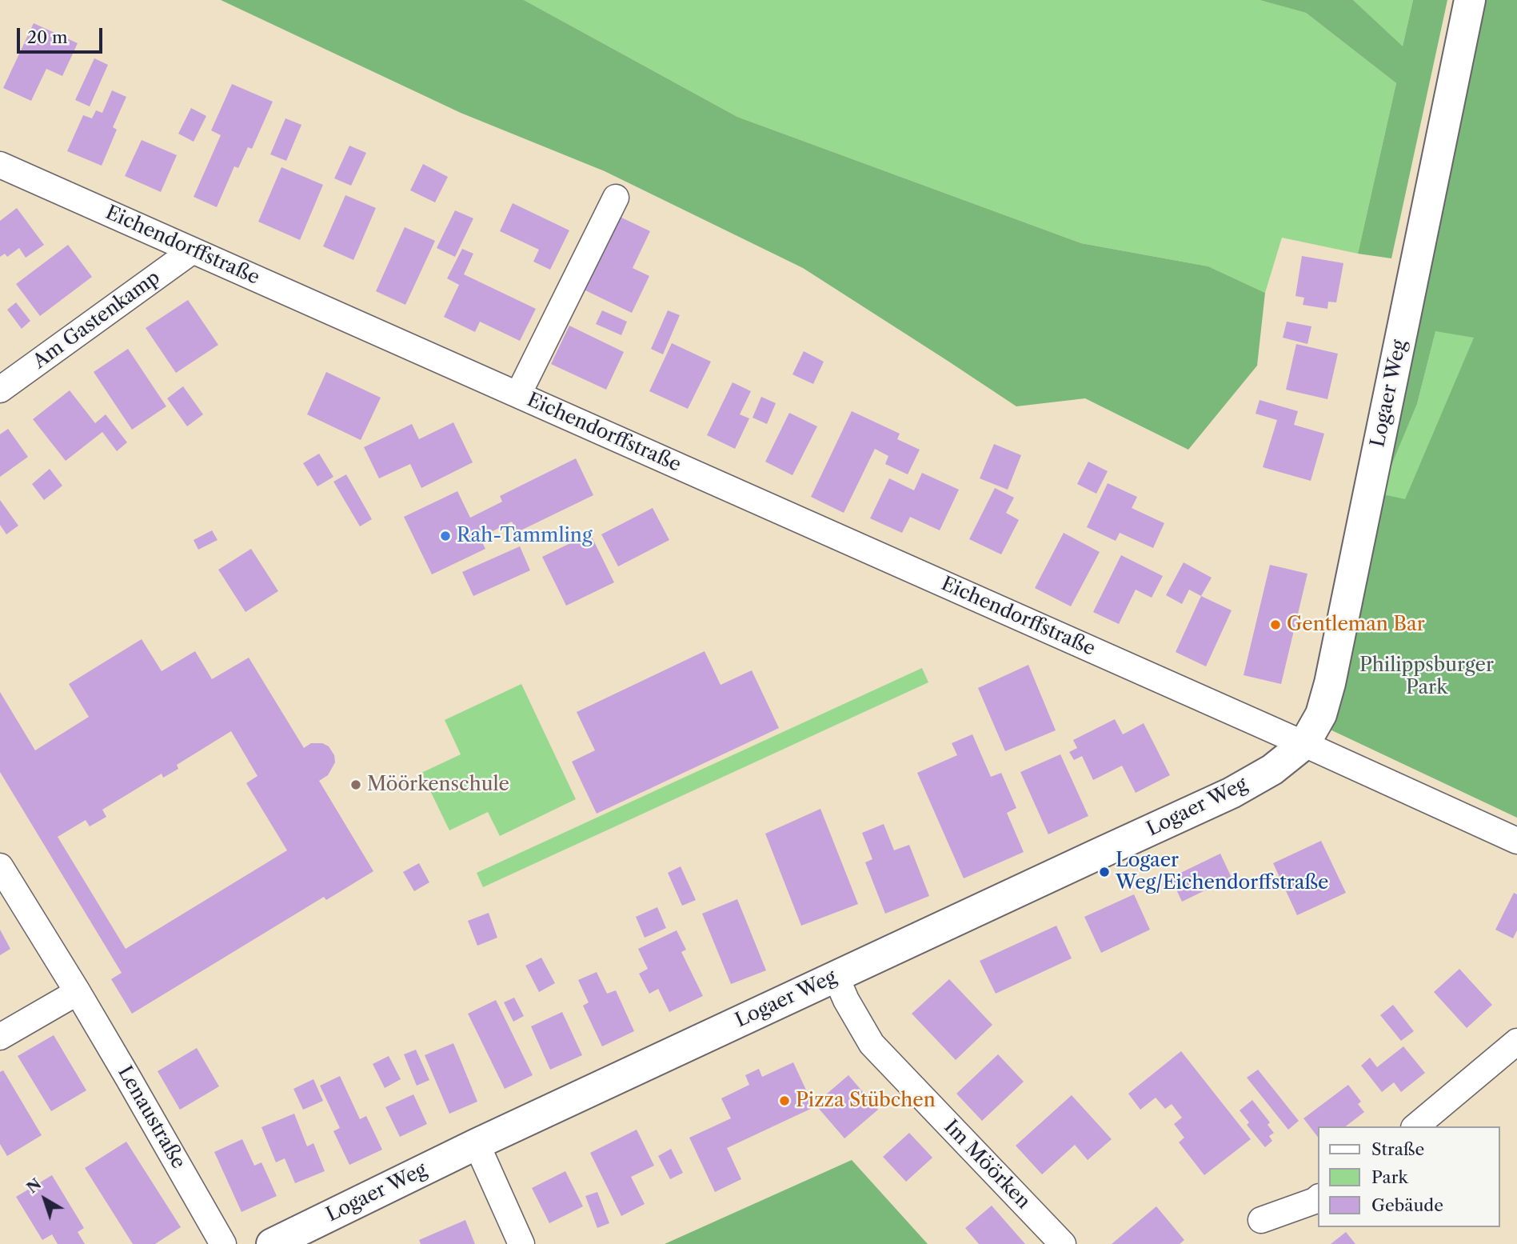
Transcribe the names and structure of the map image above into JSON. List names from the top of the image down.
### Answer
{
  "streets": {
    "street": [
      "Eichendorffstraße",
      "Am Gastenkamp",
      "Logaer Weg",
      "Lenaustraße",
      "Im Möörken"
    ]
  },
  "crossings": [
    ["Eichendorffstraße", "Am Gastenkamp"],
    ["Eichendorffstraße", "Logaer Weg"],
    ["Logaer Weg", "Im Möörken"]
  ],
  "parks": ["Philippsburger Park"],
  "places": [
    "Rah-Tammling",
    "Gentleman Bar",
    "Möörkenschule",
    "Logaer Weg/Eichendorffstraße",
    "Pizza Stübchen"
  ],
  "legend": ["Straße", "Park", "Gebäude"],
  "scale_bar": "20 m",
  "north": "top left"
}
